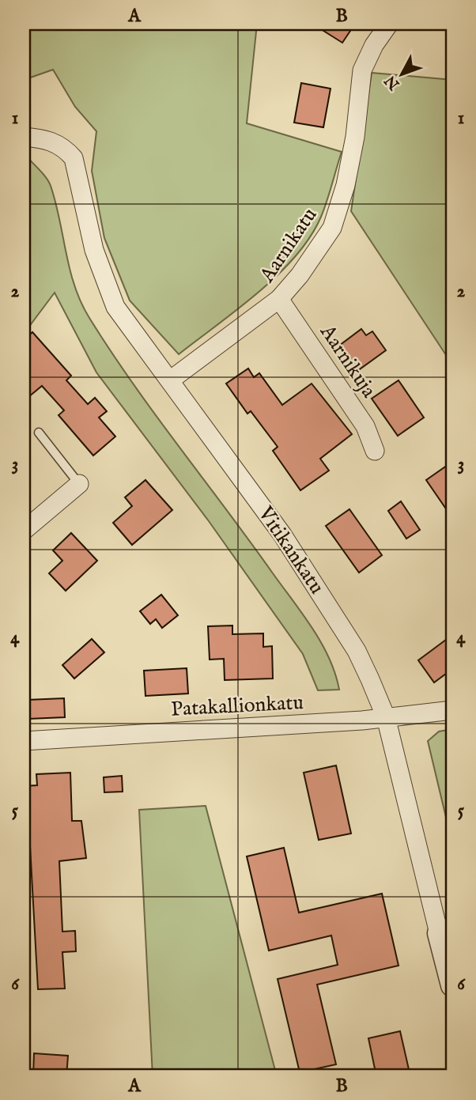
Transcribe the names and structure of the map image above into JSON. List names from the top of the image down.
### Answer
{
  "streets": {
    "street": [
      "Aarnikatu",
      "Aarnikuja",
      "Vitikankatu",
      "Patakallionkatu"
    ]
  },
  "crossings": [
    ["Aarnikatu", "Aarnikuja"],
    ["Aarnikatu", "Vitikankatu"],
    ["Vitikankatu", "Patakallionkatu"]
  ],
  "north": "bottom left",
  "grid": {
    "columns": ["A", "B"],
    "rows": [
      "1",
      "2",
      "3",
      "4",
      "5",
      "6"
    ]
  }
}
